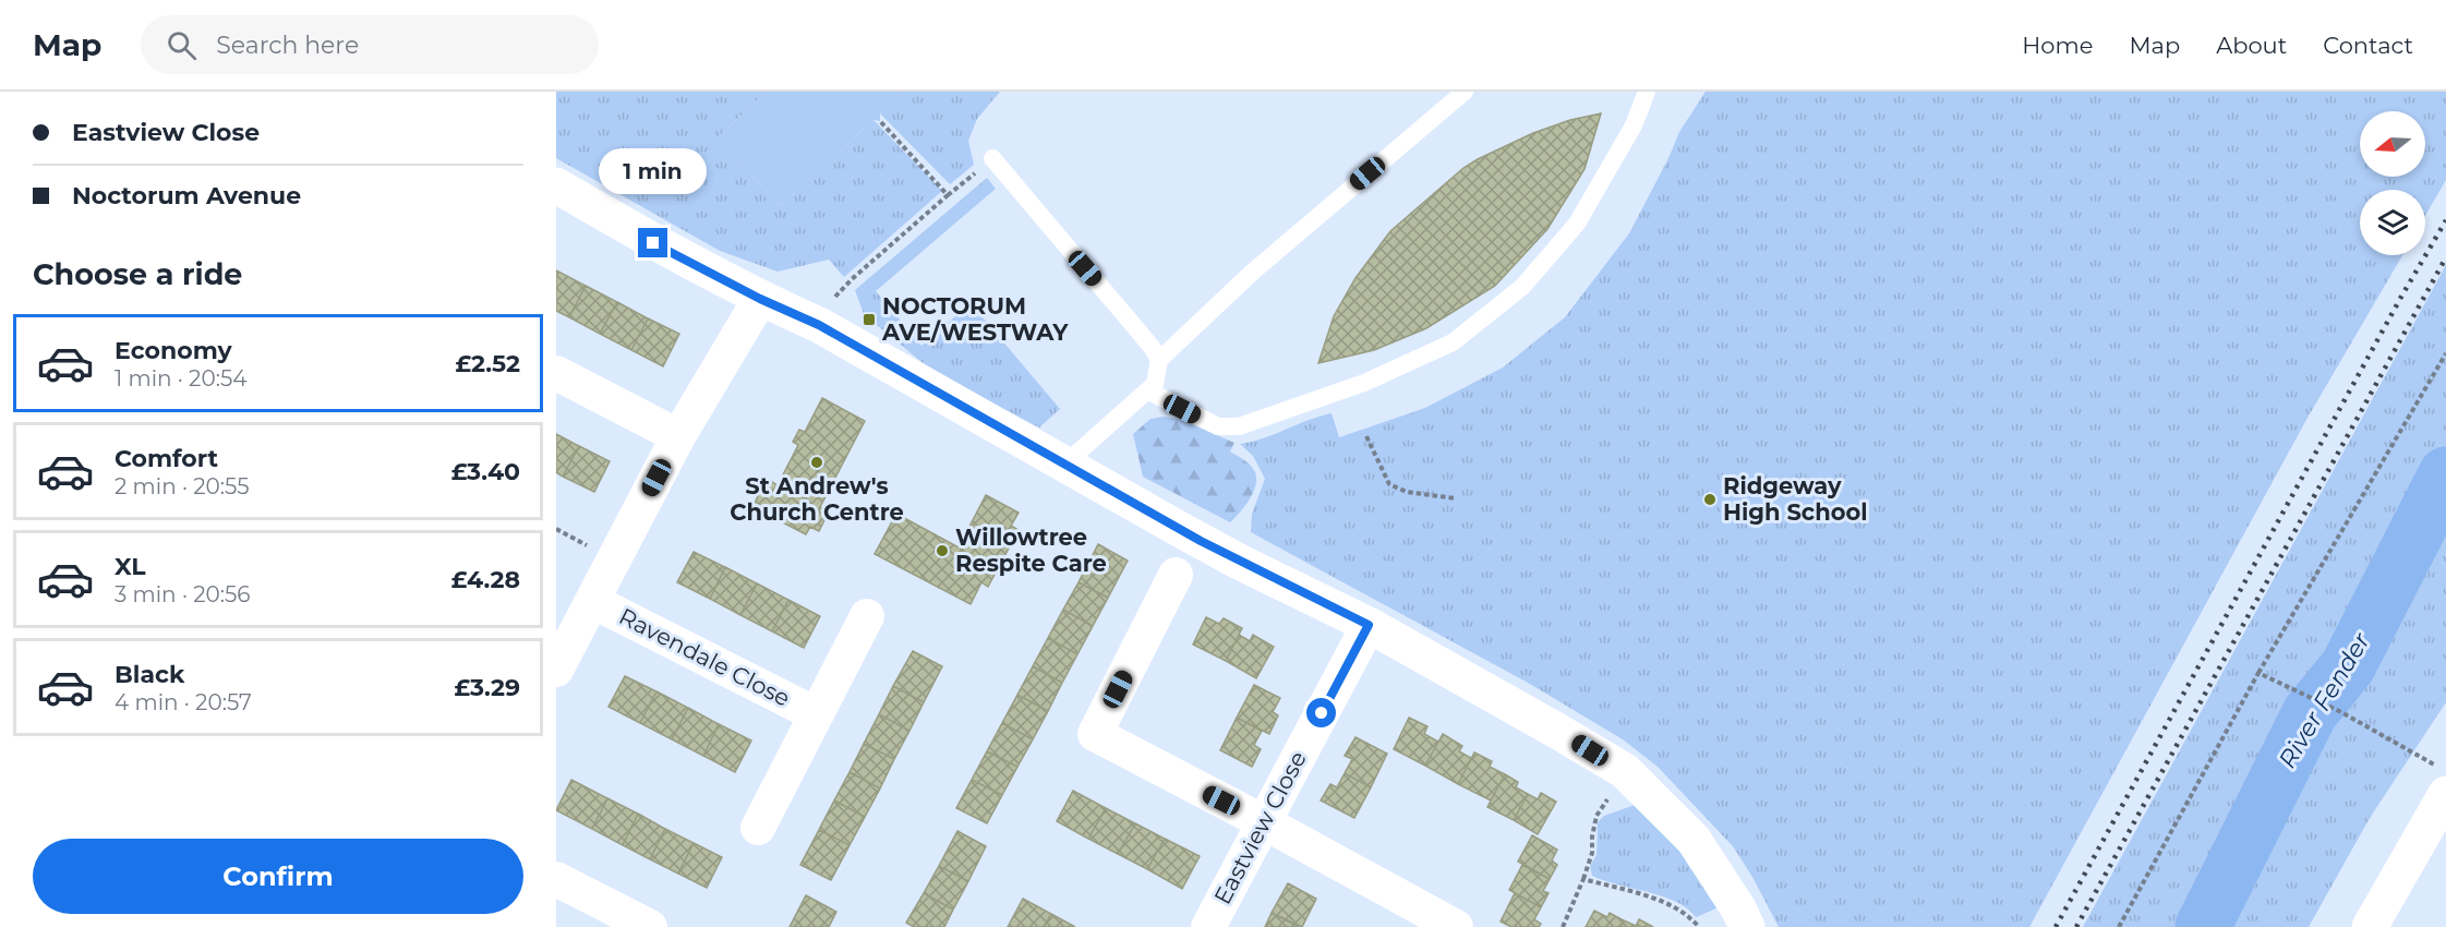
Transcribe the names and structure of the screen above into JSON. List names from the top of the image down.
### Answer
{
  "streets": {
    "street": ["Ravendale Close", "Eastview Close"]
  },
  "water": ["River Fender"],
  "places": {
    "transit": ["NOCTORUM AVE/WESTWAY"],
    "other": ["St Andrew's Church Centre", "Ridgeway High School", "Willowtree Respite Care"]
  },
  "north": "left",
  "page": {
    "header": "Map",
    "search": "Search here",
    "nav": [
      "Home",
      "Map",
      "About",
      "Contact"
    ],
    "banner": ["Eastview Close", "Noctorum Avenue"],
    "bubble": "1 min",
    "heading": "Choose a ride",
    "list": [
      {
        "name": "Economy",
        "note": "1 min · 20:54",
        "value": "£2.52"
      },
      {
        "name": "Comfort",
        "note": "2 min · 20:55",
        "value": "£3.40"
      },
      {
        "name": "XL",
        "note": "3 min · 20:56",
        "value": "£4.28"
      },
      {
        "name": "Black",
        "note": "4 min · 20:57",
        "value": "£3.29"
      }
    ],
    "buttons": "Confirm"
  }
}
